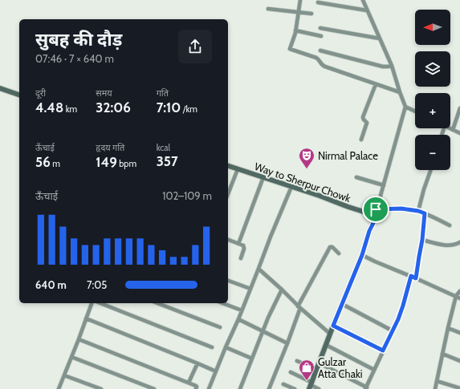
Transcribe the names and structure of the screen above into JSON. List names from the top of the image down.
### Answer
{
  "streets": {
    "street": ["Way to Sherpur Chowk"]
  },
  "places": {
    "theatre": ["Nirmal Palace"],
    "shop": ["Gulzar Atta Chaki"]
  },
  "north": "left",
  "page": {
    "map_buttons": ["+", "−"],
    "heading": ["सुबह की दौड़", "07:46 · 7 × 640 m"],
    "stats": [
      ["दूरी", "4.48 km"],
      ["समय", "32:06"],
      ["गति", "7:10 /km"],
      ["ऊँचाई", "56 m"],
      ["हृदय गति", "149 bpm"],
      ["kcal", "357"]
    ],
    "chart": ["ऊँचाई", "102–109 m"],
    "list": [
      {
        "name": "640 m",
        "note": "7:05"
      }
    ]
  }
}
